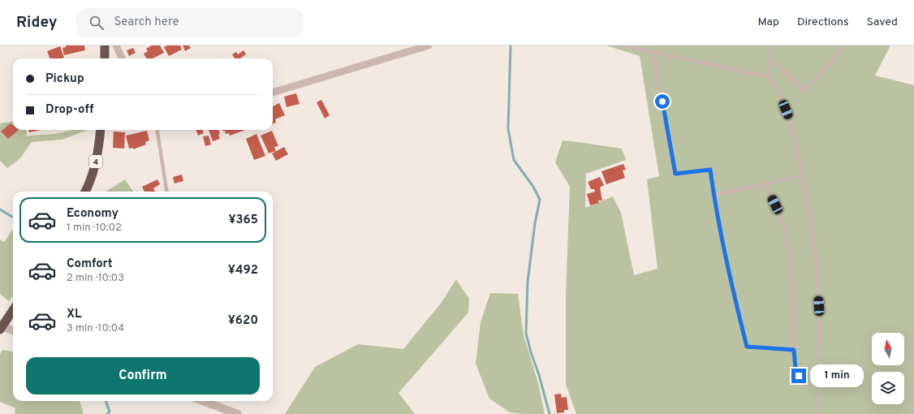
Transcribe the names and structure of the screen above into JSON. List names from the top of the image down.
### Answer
{
  "streets": {
    "highway": ["4"]
  },
  "north": "top",
  "page": {
    "header": "Ridey",
    "search": "Search here",
    "nav": ["Map", "Directions", "Saved"],
    "banner": ["Pickup", "Drop-off"],
    "list": [
      {
        "name": "Economy",
        "note": "1 min · 10:02",
        "value": "¥365"
      },
      {
        "name": "Comfort",
        "note": "2 min · 10:03",
        "value": "¥492"
      },
      {
        "name": "XL",
        "note": "3 min · 10:04",
        "value": "¥620"
      }
    ],
    "buttons": "Confirm",
    "bubble": "1 min"
  }
}
